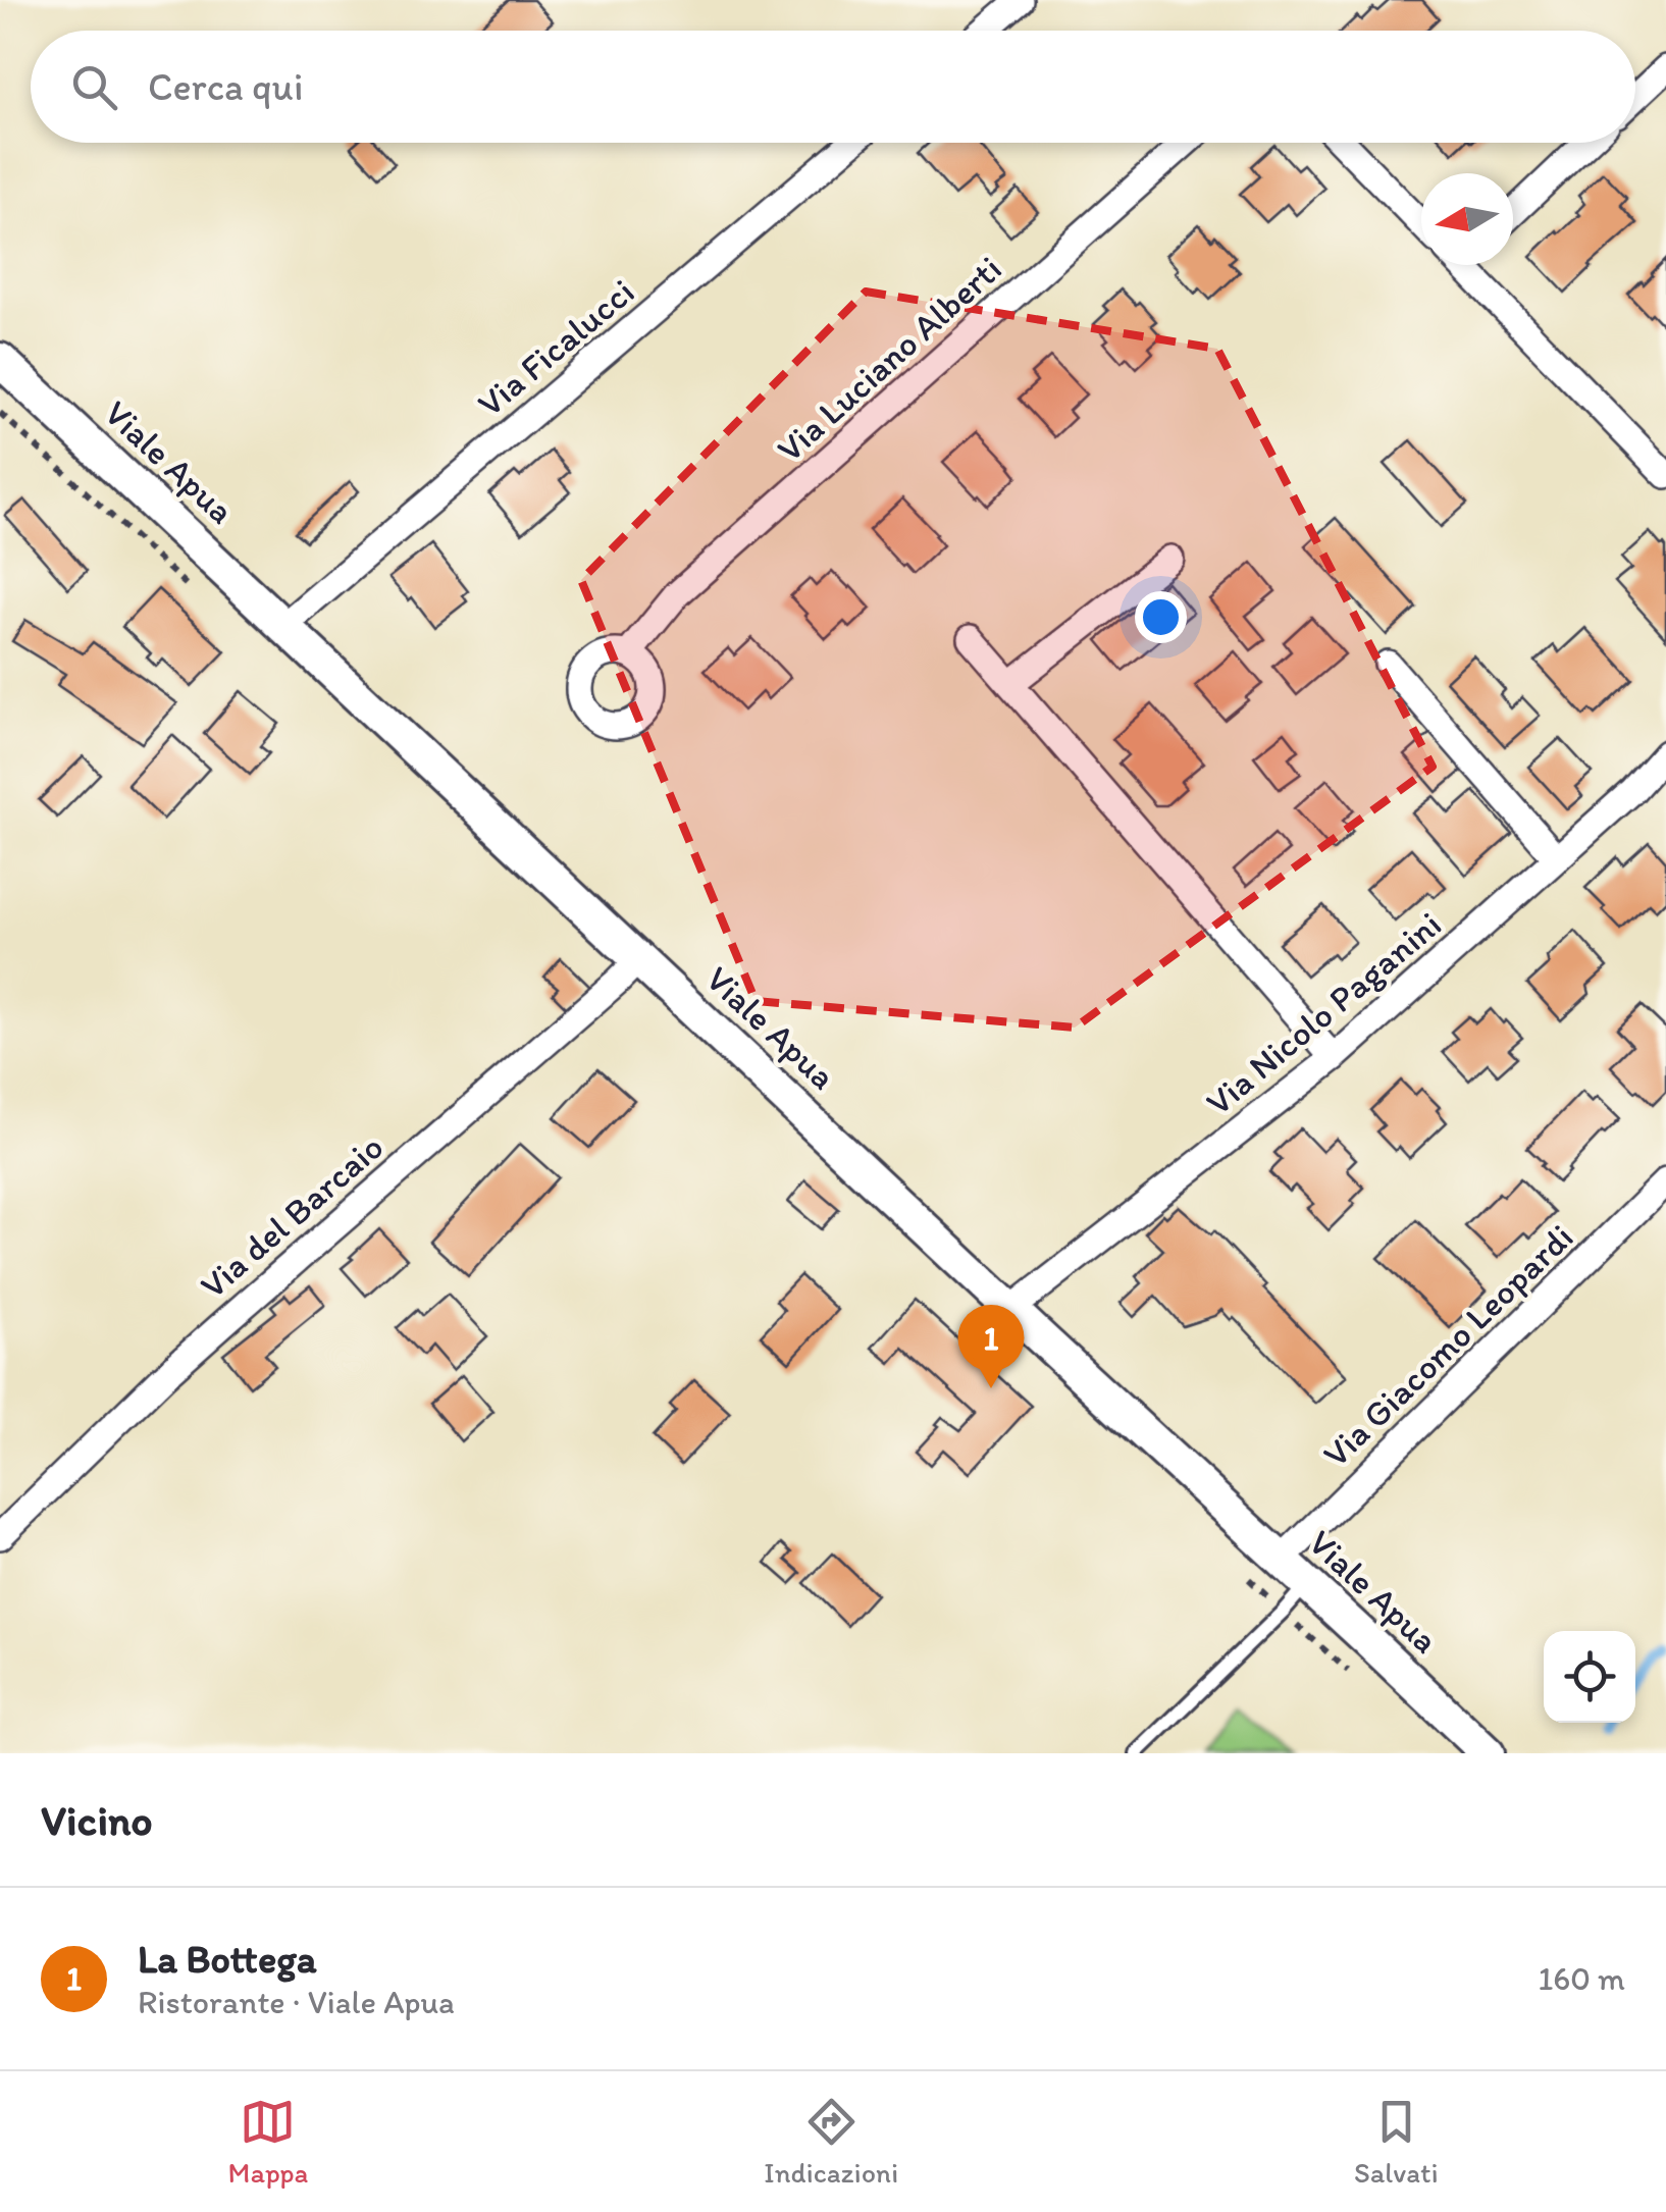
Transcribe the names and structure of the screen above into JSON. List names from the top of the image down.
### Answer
{
  "streets": {
    "street": [
      "Via Ficalucci",
      "Via Luciano Alberti",
      "Viale Apua",
      "Via Nicolo Paganini",
      "Via del Barcaio",
      "Via Giacomo Leopardi"
    ]
  },
  "crossings": [
    ["Via Ficalucci", "Viale Apua"],
    ["Viale Apua", "Via Nicolo Paganini"],
    ["Viale Apua", "Via del Barcaio"],
    ["Viale Apua", "Via Giacomo Leopardi"]
  ],
  "north": "left",
  "page": {
    "search": "Cerca qui",
    "pins": "1",
    "heading": "Vicino",
    "list": [
      {
        "mark": "1",
        "name": "La Bottega",
        "note": "Ristorante · Viale Apua",
        "value": "160 m"
      }
    ],
    "nav": ["Mappa", "Indicazioni", "Salvati"]
  }
}
